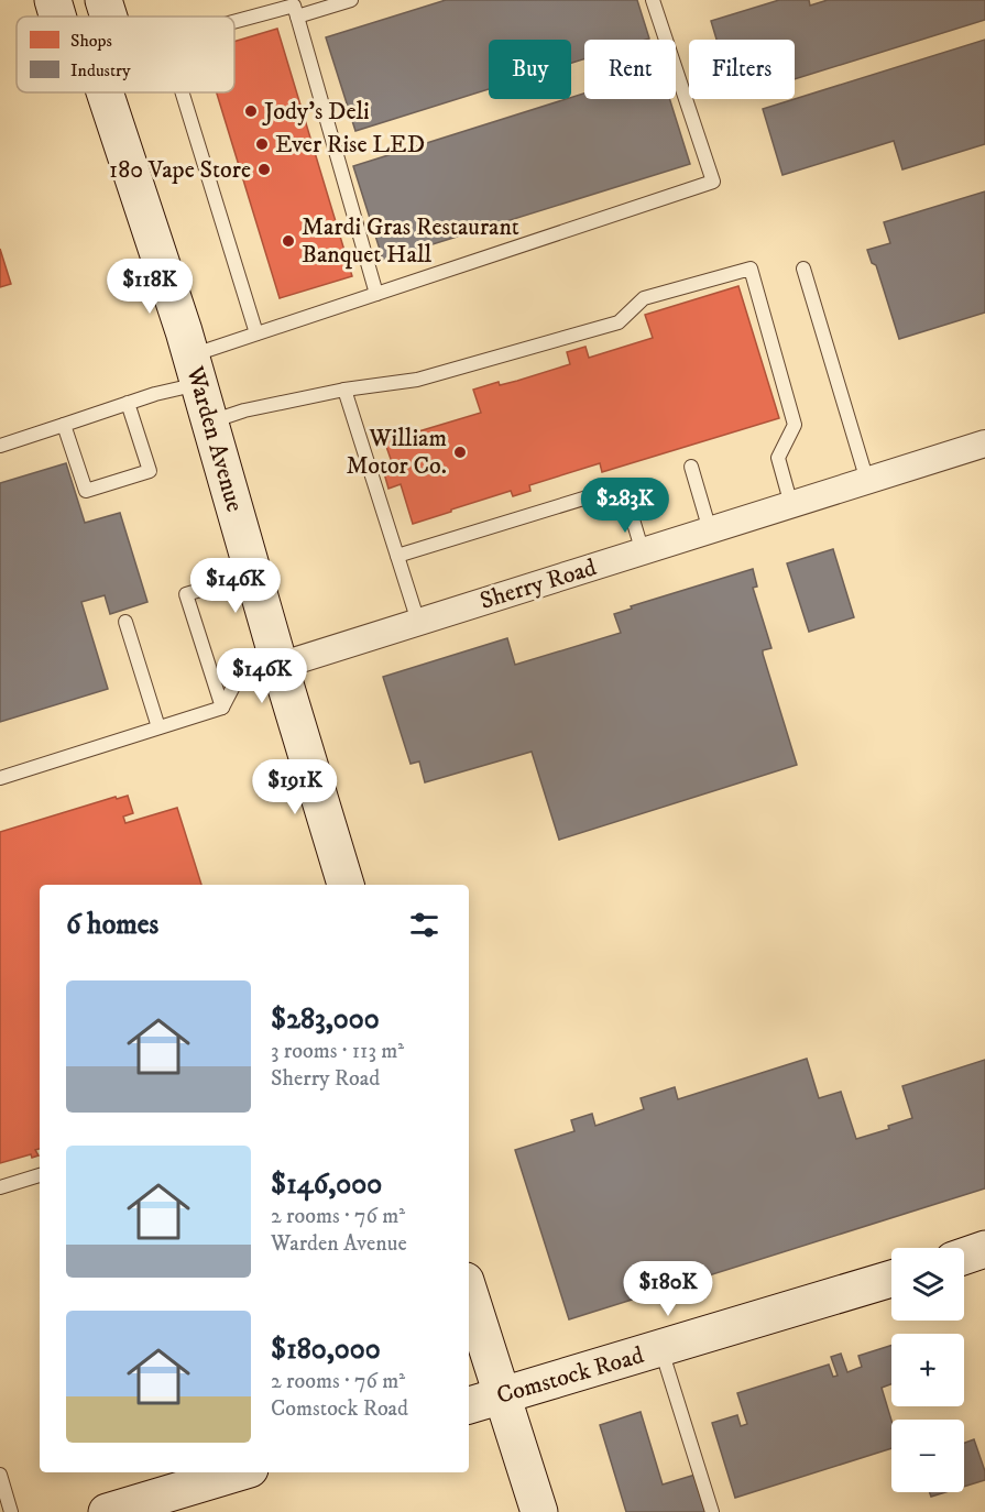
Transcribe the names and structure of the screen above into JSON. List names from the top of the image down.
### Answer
{
  "streets": {
    "main road": ["Warden Avenue", "Comstock Road"],
    "street": ["Sherry Road"]
  },
  "crossings": [
    ["Warden Avenue", "Sherry Road"]
  ],
  "places": [
    "Jody's Deli",
    "Ever Rise LED",
    "180 Vape Store",
    "Mardi Gras Restaurant Banquet Hall",
    "William Motor Co."
  ],
  "legend": ["Shops", "Industry"],
  "page": {
    "chip": ["Buy", "Rent", "Filters"],
    "price": [
      "$118K",
      "$283K",
      "$146K",
      "$146K",
      "$191K",
      "$180K"
    ],
    "heading": "6 homes",
    "list": [
      {
        "name": "$283,000",
        "note": "3 rooms · 113 m² · Sherry Road"
      },
      {
        "name": "$146,000",
        "note": "2 rooms · 76 m² · Warden Avenue"
      },
      {
        "name": "$180,000",
        "note": "2 rooms · 76 m² · Comstock Road"
      }
    ],
    "map_buttons": ["+", "−"]
  }
}
